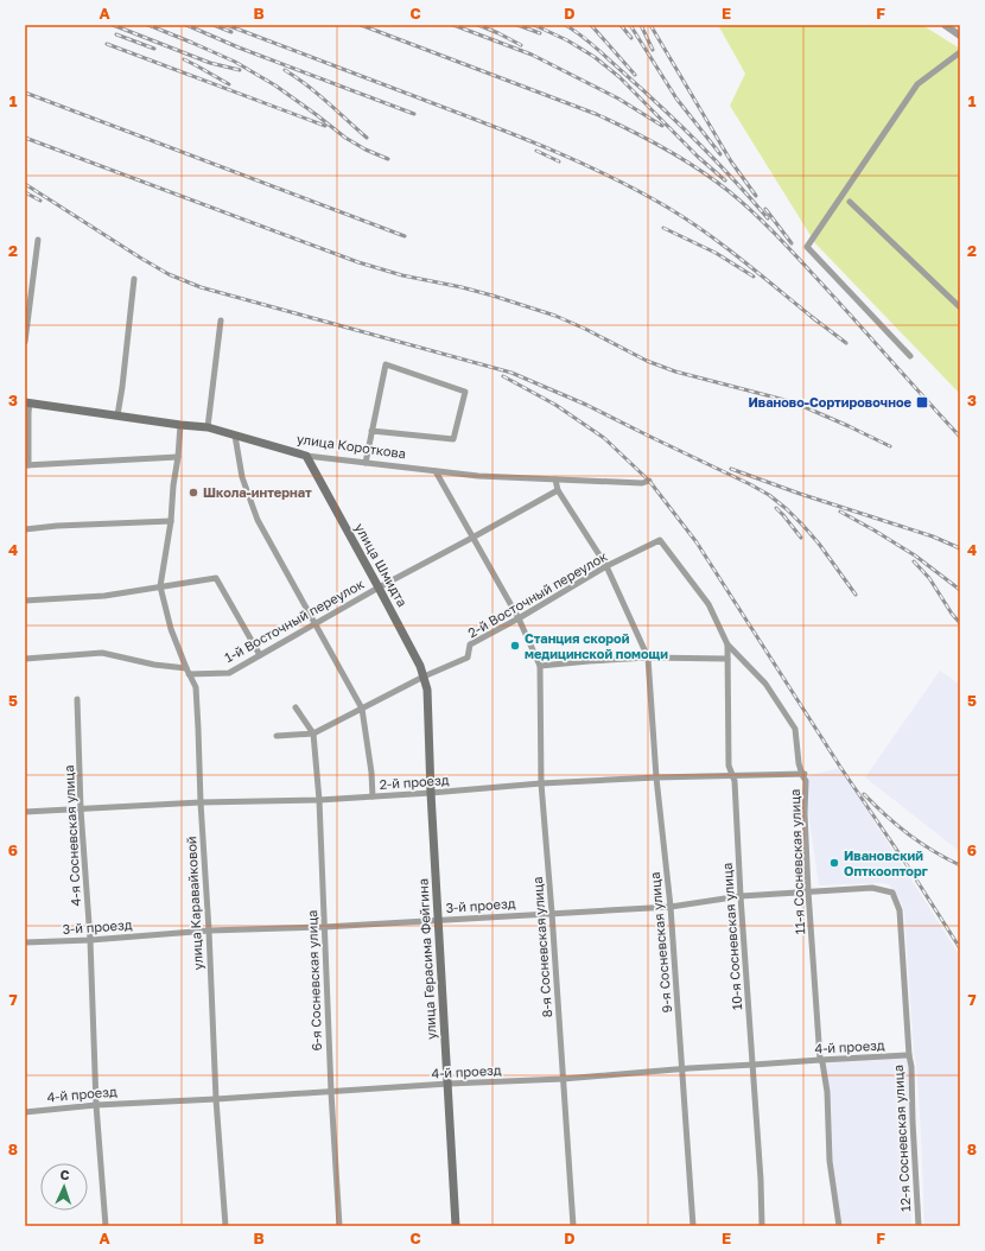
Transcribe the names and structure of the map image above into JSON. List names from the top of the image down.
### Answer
{
  "streets": {
    "main road": ["улица Короткова", "улица Шмидта", "улица Герасима Фейгина"],
    "street": [
      "2-й Восточный переулок",
      "1-й Восточный переулок",
      "2-й проезд",
      "4-я Сосневская улица",
      "11-я Сосневская улица",
      "улица Каравайковой",
      "3-й проезд",
      "10-я Сосневская улица",
      "9-я Сосневская улица",
      "8-я Сосневская улица",
      "6-я Сосневская улица",
      "4-й проезд",
      "12-я Сосневская улица"
    ]
  },
  "crossings": [
    ["улица Короткова", "улица Шмидта"],
    ["улица Шмидта", "2-й Восточный переулок"],
    ["улица Шмидта", "1-й Восточный переулок"],
    ["улица Шмидта", "улица Герасима Фейгина"],
    ["2-й Восточный переулок", "11-я Сосневская улица"],
    ["2-й Восточный переулок", "6-я Сосневская улица"],
    ["1-й Восточный переулок", "улица Каравайковой"],
    ["2-й проезд", "4-я Сосневская улица"],
    ["2-й проезд", "11-я Сосневская улица"],
    ["2-й проезд", "улица Каравайковой"],
    ["2-й проезд", "10-я Сосневская улица"],
    ["2-й проезд", "9-я Сосневская улица"],
    ["2-й проезд", "8-я Сосневская улица"],
    ["2-й проезд", "улица Герасима Фейгина"],
    ["2-й проезд", "6-я Сосневская улица"],
    ["4-я Сосневская улица", "3-й проезд"],
    ["4-я Сосневская улица", "4-й проезд"],
    ["11-я Сосневская улица", "3-й проезд"],
    ["11-я Сосневская улица", "10-я Сосневская улица"],
    ["11-я Сосневская улица", "4-й проезд"],
    ["улица Каравайковой", "3-й проезд"],
    ["улица Каравайковой", "4-й проезд"],
    ["3-й проезд", "10-я Сосневская улица"],
    ["3-й проезд", "9-я Сосневская улица"],
    ["3-й проезд", "8-я Сосневская улица"],
    ["3-й проезд", "улица Герасима Фейгина"],
    ["3-й проезд", "6-я Сосневская улица"],
    ["3-й проезд", "12-я Сосневская улица"],
    ["10-я Сосневская улица", "4-й проезд"],
    ["9-я Сосневская улица", "4-й проезд"],
    ["8-я Сосневская улица", "4-й проезд"],
    ["улица Герасима Фейгина", "4-й проезд"],
    ["6-я Сосневская улица", "4-й проезд"],
    ["4-й проезд", "12-я Сосневская улица"]
  ],
  "places": {
    "transit": ["Иваново-Сортировочное"],
    "other": ["Школа-интернат", "Станция скорой медицинской помощи", "Ивановский Опткоопторг"]
  },
  "north": "top",
  "grid": {
    "columns": [
      "A",
      "B",
      "C",
      "D",
      "E",
      "F"
    ],
    "rows": [
      "1",
      "2",
      "3",
      "4",
      "5",
      "6",
      "7",
      "8"
    ]
  }
}
